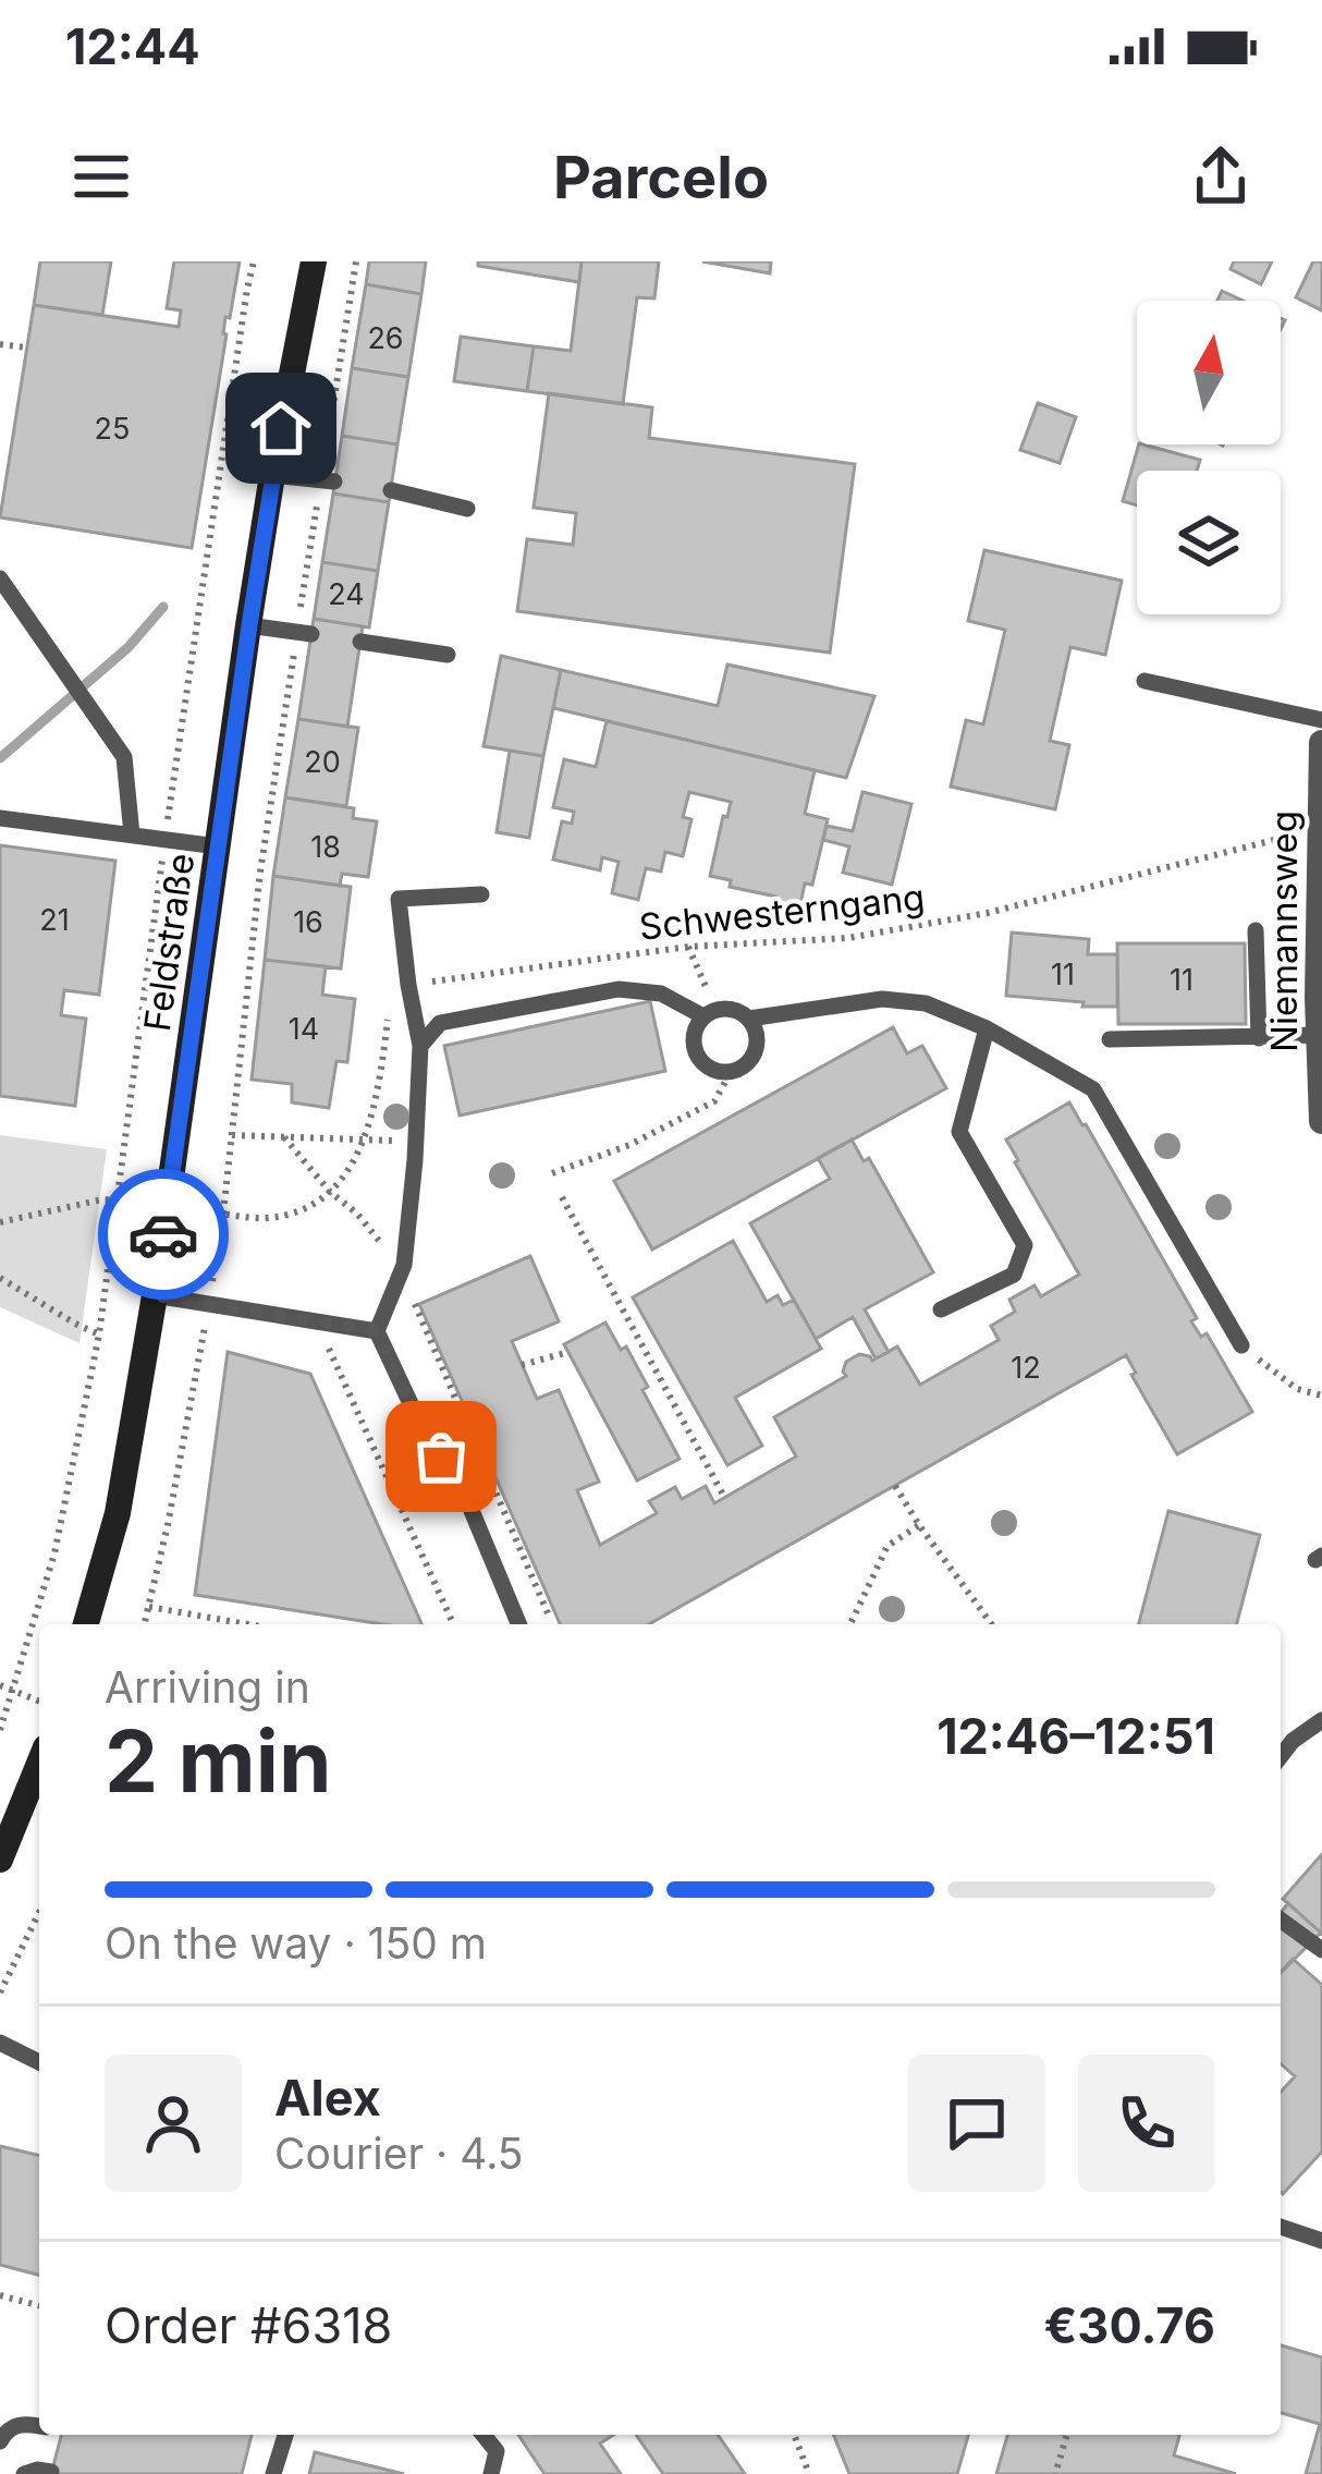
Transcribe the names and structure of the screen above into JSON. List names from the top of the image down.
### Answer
{
  "streets": {
    "street": ["Niemannsweg", "Feldstraße"],
    "path": ["Schwesterngang"]
  },
  "crossings": [
    ["Schwesterngang", "Niemannsweg"]
  ],
  "house_numbers": [
    "26",
    "25",
    "24",
    "20",
    "18",
    "21",
    "16",
    "11",
    "11",
    "14",
    "12"
  ],
  "north": "top",
  "page": {
    "status": "12:44",
    "header": "Parcelo",
    "heading": ["2 min", "Arriving in", "12:46–12:51"],
    "panel": [
      "Alex",
      "Courier · 4.5",
      "Order #6318",
      "€30.76"
    ],
    "bar": "On the way · 150 m"
  }
}
